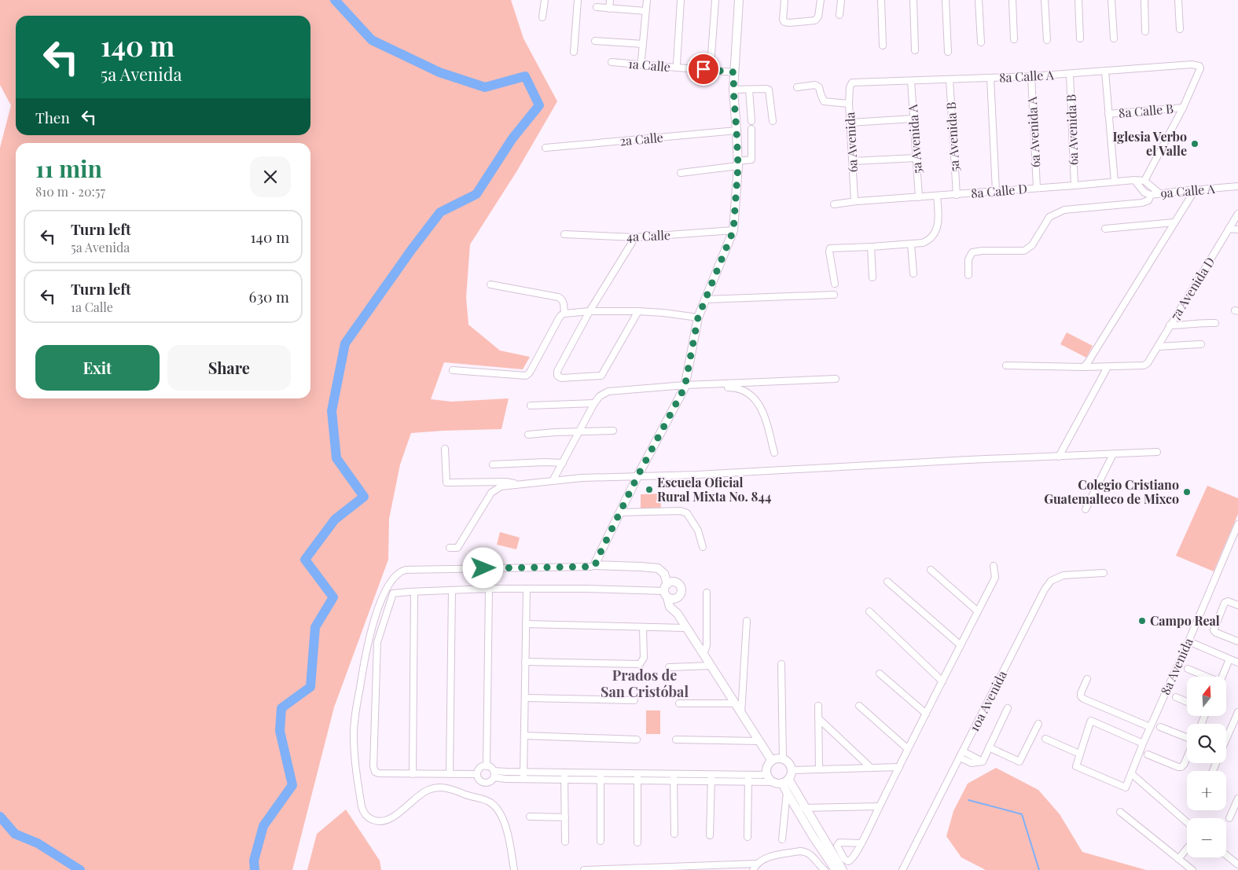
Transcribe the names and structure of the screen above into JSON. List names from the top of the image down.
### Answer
{
  "streets": {
    "street": [
      "1a Calle",
      "8a Calle A",
      "8a Calle B",
      "6a Avenida B",
      "6a Avenida A",
      "5a Avenida B",
      "2a Calle",
      "5a Avenida A",
      "6a Avenida",
      "8a Calle D",
      "9a Calle A",
      "4a Calle",
      "7a Avenida D",
      "8a Avenida",
      "10a Avenida"
    ]
  },
  "crossings": [
    ["8a Calle A", "8a Calle B"],
    ["8a Calle A", "6a Avenida B"],
    ["8a Calle A", "6a Avenida A"],
    ["8a Calle A", "5a Avenida B"],
    ["8a Calle A", "5a Avenida A"],
    ["8a Calle A", "6a Avenida"],
    ["6a Avenida B", "8a Calle D"],
    ["6a Avenida A", "8a Calle D"],
    ["5a Avenida B", "8a Calle D"],
    ["5a Avenida A", "8a Calle D"],
    ["6a Avenida", "8a Calle D"]
  ],
  "districts": ["Prados de San Cristóbal"],
  "places": [
    "Iglesia Verbo el Valle",
    "Escuela Oficial Rural Mixta No. 844",
    "Colegio Cristiano Guatemalteco de Mixco",
    "Campo Real"
  ],
  "north": "top",
  "page": {
    "turn": ["140 m", "5a Avenida"],
    "then": "Then",
    "heading": ["11 min", "810 m · 20:57"],
    "list": [
      {
        "name": "Turn left",
        "note": "5a Avenida",
        "value": "140 m"
      },
      {
        "name": "Turn left",
        "note": "1a Calle",
        "value": "630 m"
      }
    ],
    "buttons": ["Exit", "Share"],
    "map_buttons": ["+", "−"]
  }
}
